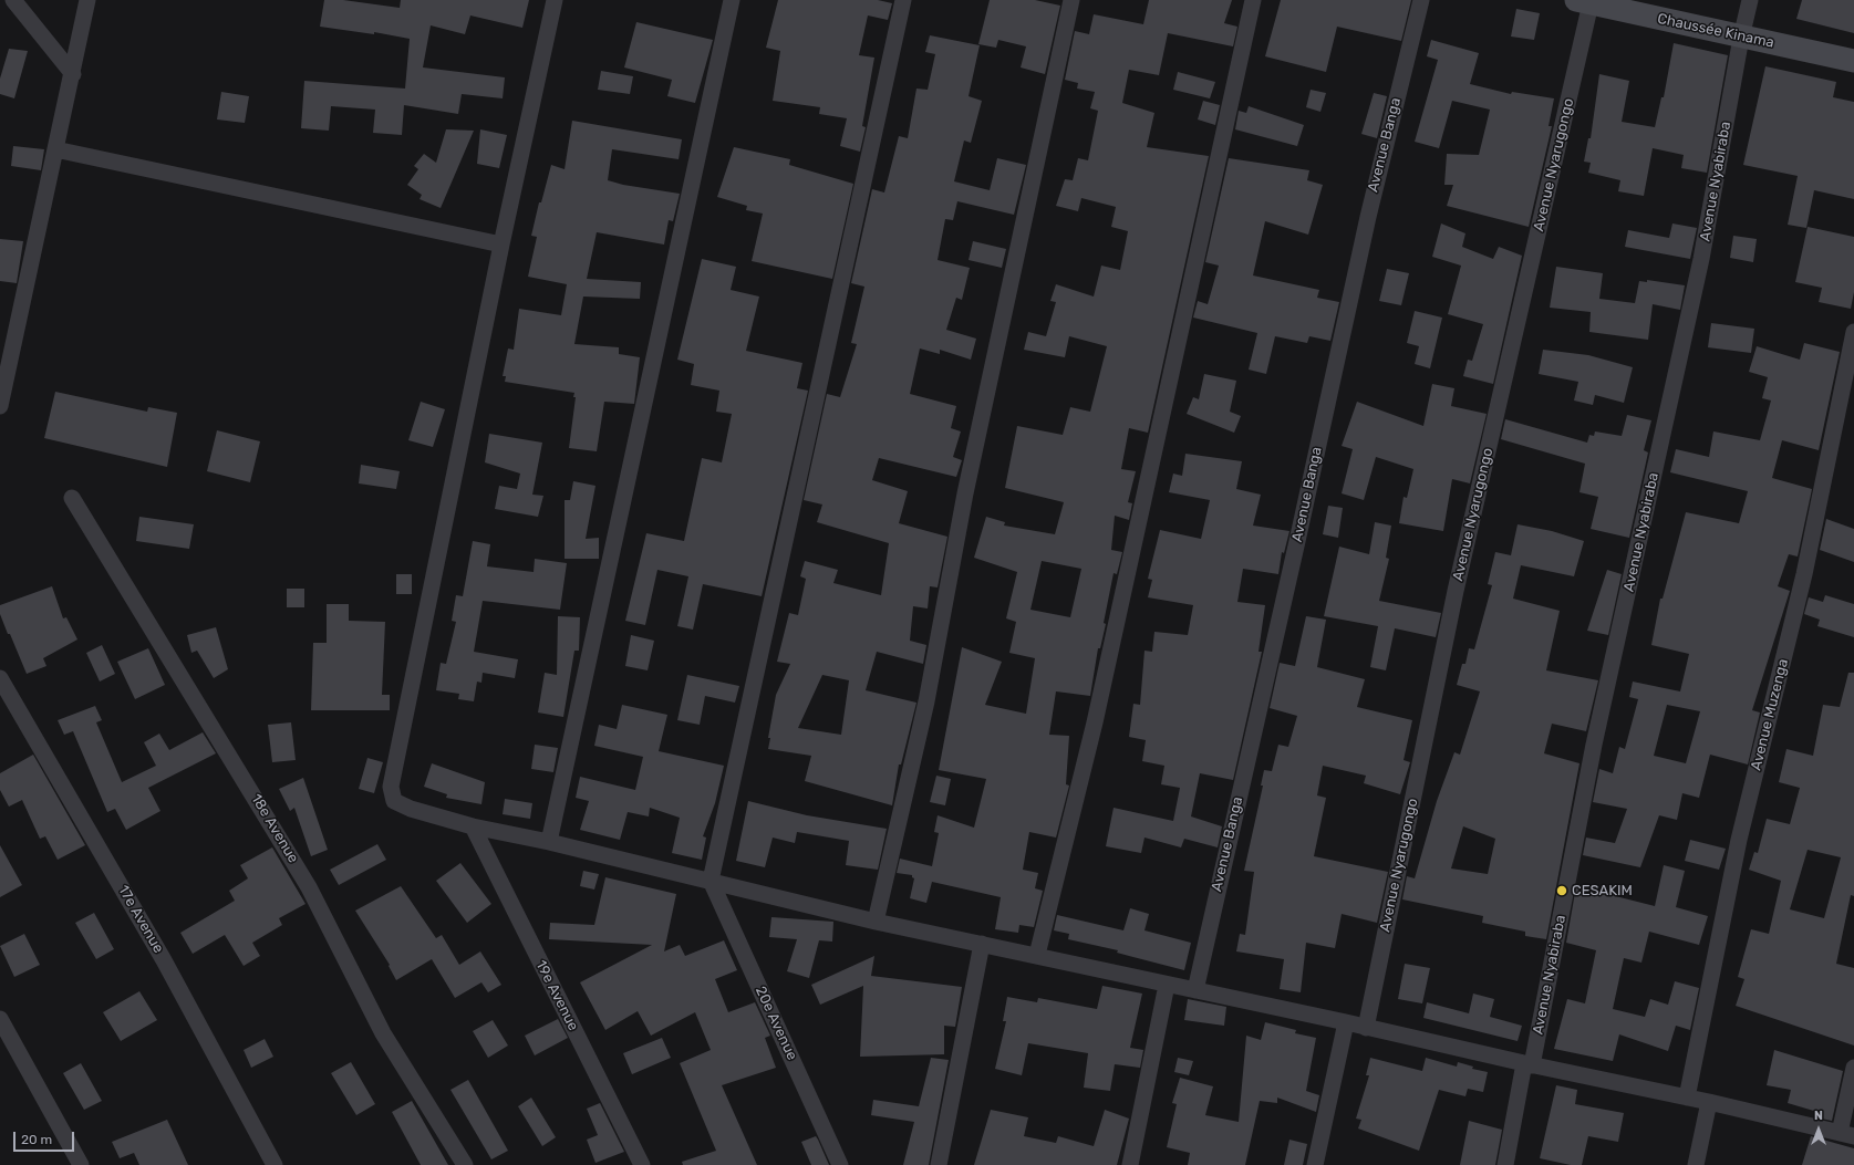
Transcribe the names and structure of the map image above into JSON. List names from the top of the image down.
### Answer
{
  "streets": {
    "street": [
      "Chaussée Kinama",
      "Avenue Banga",
      "Avenue Nyarugongo",
      "Avenue Nyabiraba",
      "Avenue Muzenga",
      "18e Avenue",
      "17e Avenue",
      "19e Avenue",
      "20e Avenue"
    ]
  },
  "crossings": [
    ["Chaussée Kinama", "Avenue Nyarugongo"],
    ["Chaussée Kinama", "Avenue Nyabiraba"]
  ],
  "places": ["CESAKIM"],
  "scale_bar": "20 m",
  "north": "top"
}
